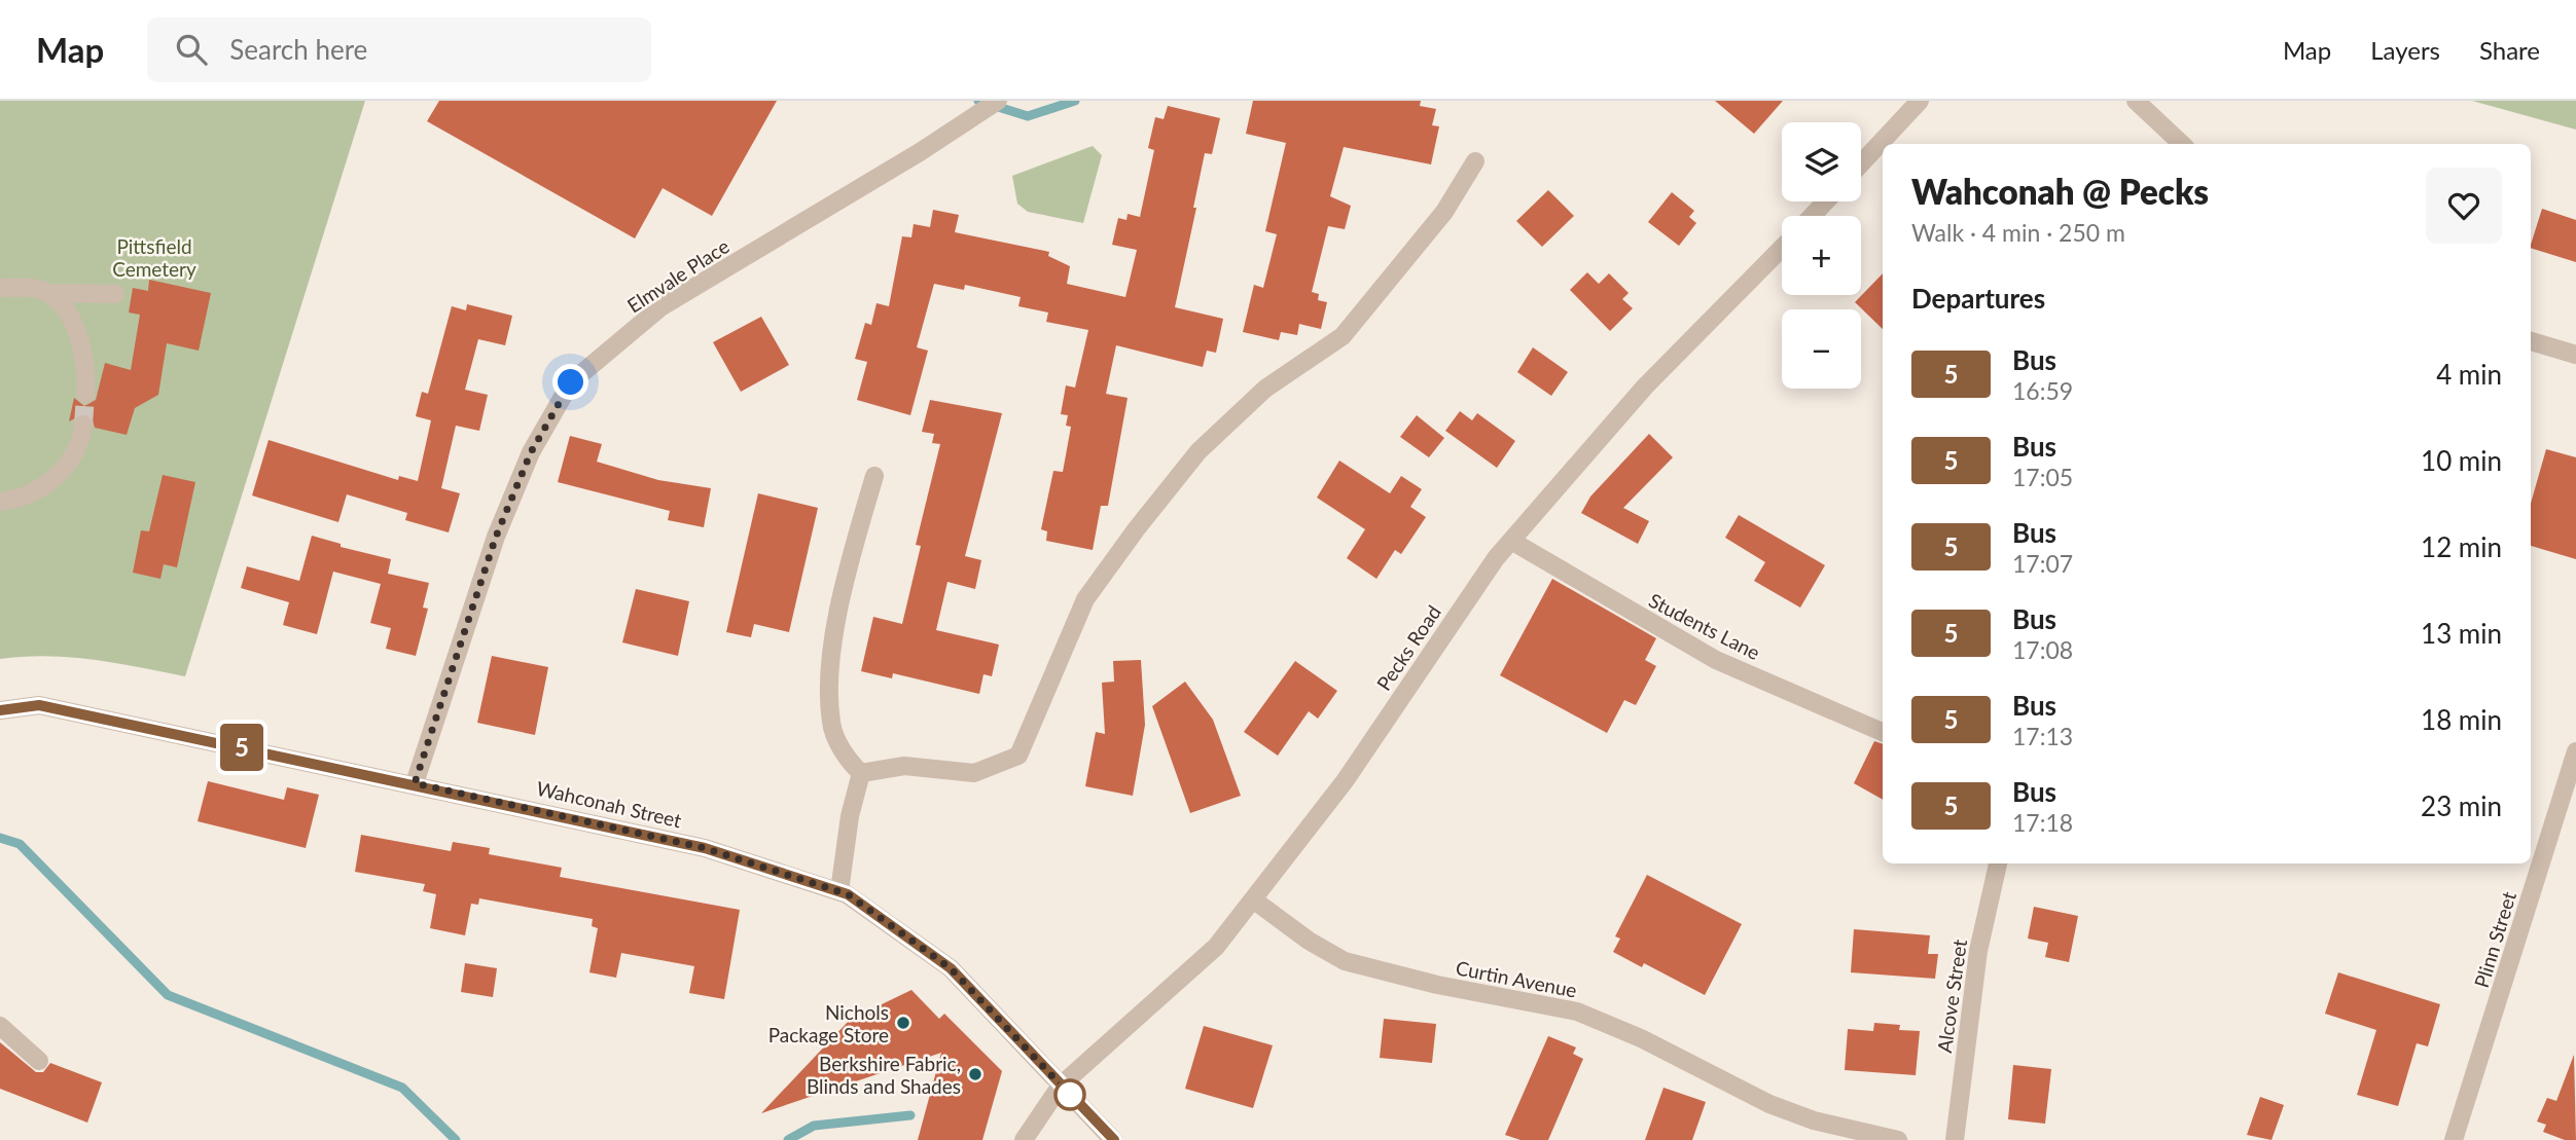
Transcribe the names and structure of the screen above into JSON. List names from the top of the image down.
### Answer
{
  "streets": {
    "street": [
      "Elmvale Place",
      "Students Lane",
      "Pecks Road",
      "Wahconah Street",
      "Plinn Street",
      "Curtin Avenue",
      "Alcove Street"
    ]
  },
  "crossings": [
    ["Elmvale Place", "Wahconah Street"],
    ["Students Lane", "Pecks Road"],
    ["Pecks Road", "Wahconah Street"],
    ["Pecks Road", "Curtin Avenue"]
  ],
  "parks": ["Pittsfield Cemetery"],
  "places": ["Nichols Package Store", "Berkshire Fabric, Blinds and Shades"],
  "lines": ["bus line 5"],
  "page": {
    "header": "Map",
    "search": "Search here",
    "nav": ["Map", "Layers", "Share"],
    "on_map": "5",
    "map_buttons": ["+", "−"],
    "heading": [
      ["Wahconah @ Pecks", "Walk · 4 min · 250 m"],
      "Departures"
    ],
    "list": [
      {
        "mark": "5",
        "name": "Bus",
        "note": "16:59",
        "value": "4 min"
      },
      {
        "mark": "5",
        "name": "Bus",
        "note": "17:05",
        "value": "10 min"
      },
      {
        "mark": "5",
        "name": "Bus",
        "note": "17:07",
        "value": "12 min"
      },
      {
        "mark": "5",
        "name": "Bus",
        "note": "17:08",
        "value": "13 min"
      },
      {
        "mark": "5",
        "name": "Bus",
        "note": "17:13",
        "value": "18 min"
      },
      {
        "mark": "5",
        "name": "Bus",
        "note": "17:18",
        "value": "23 min"
      }
    ]
  }
}
